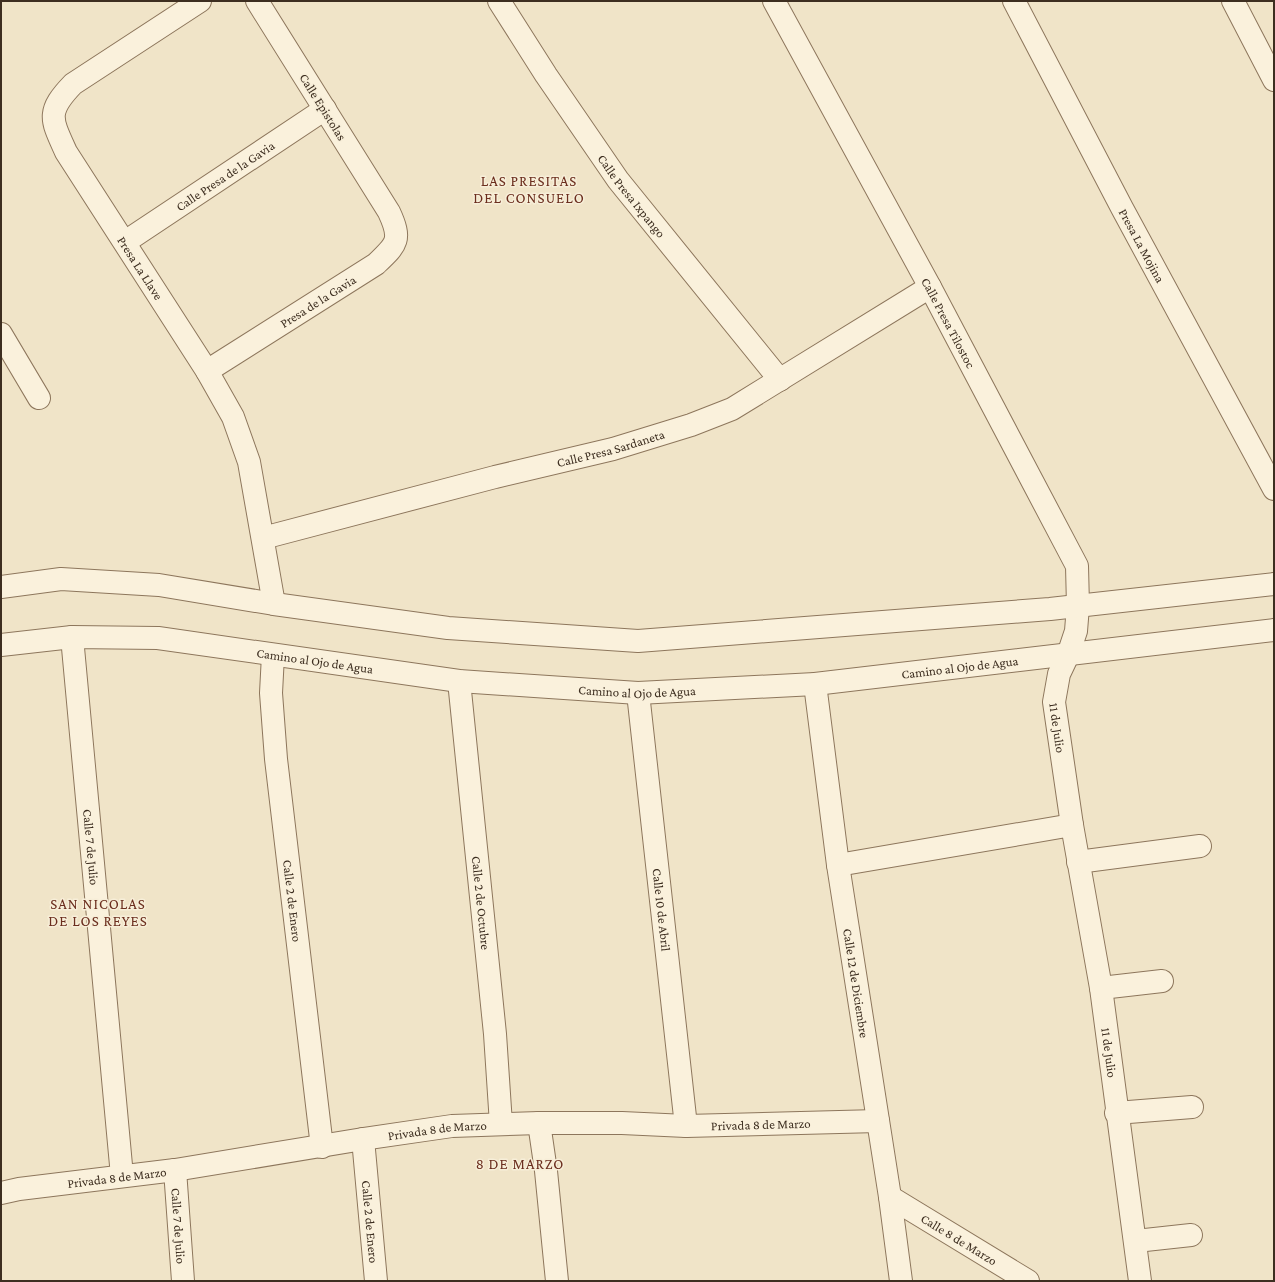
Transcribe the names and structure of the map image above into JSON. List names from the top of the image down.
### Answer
{
  "streets": {
    "street": [
      "Calle Epistolas",
      "Calle Presa de la Gavia",
      "Calle Presa Ixpango",
      "Presa La Mojina",
      "Presa La Llave",
      "Presa de la Gavia",
      "Calle Presa Tilostoc",
      "Calle Presa Sardaneta",
      "Camino al Ojo de Agua",
      "11 de Julio",
      "Calle 7 de Julio",
      "Calle 2 de Enero",
      "Calle 2 de Octubre",
      "Calle 10 de Abril",
      "Calle 12 de Diciembre",
      "Privada 8 de Marzo",
      "Calle 8 de Marzo"
    ]
  },
  "crossings": [
    ["Calle Epistolas", "Calle Presa de la Gavia"],
    ["Calle Epistolas", "Presa de la Gavia"],
    ["Calle Presa de la Gavia", "Presa La Llave"],
    ["Calle Presa Ixpango", "Calle Presa Sardaneta"],
    ["Presa La Llave", "Presa de la Gavia"],
    ["Presa La Llave", "Calle Presa Sardaneta"],
    ["Calle Presa Tilostoc", "Calle Presa Sardaneta"],
    ["Calle Presa Tilostoc", "Camino al Ojo de Agua"],
    ["Calle Presa Tilostoc", "11 de Julio"],
    ["Camino al Ojo de Agua", "11 de Julio"],
    ["Camino al Ojo de Agua", "Calle 7 de Julio"],
    ["Camino al Ojo de Agua", "Calle 2 de Enero"],
    ["Camino al Ojo de Agua", "Calle 2 de Octubre"],
    ["Camino al Ojo de Agua", "Calle 10 de Abril"],
    ["Camino al Ojo de Agua", "Calle 12 de Diciembre"],
    ["Calle 7 de Julio", "Privada 8 de Marzo"],
    ["Calle 2 de Enero", "Privada 8 de Marzo"],
    ["Calle 2 de Octubre", "Privada 8 de Marzo"],
    ["Calle 10 de Abril", "Privada 8 de Marzo"],
    ["Calle 12 de Diciembre", "Privada 8 de Marzo"],
    ["Calle 12 de Diciembre", "Calle 8 de Marzo"]
  ],
  "districts": ["LAS PRESITAS DEL CONSUELO", "SAN NICOLAS DE LOS REYES", "8 DE MARZO"]
}
